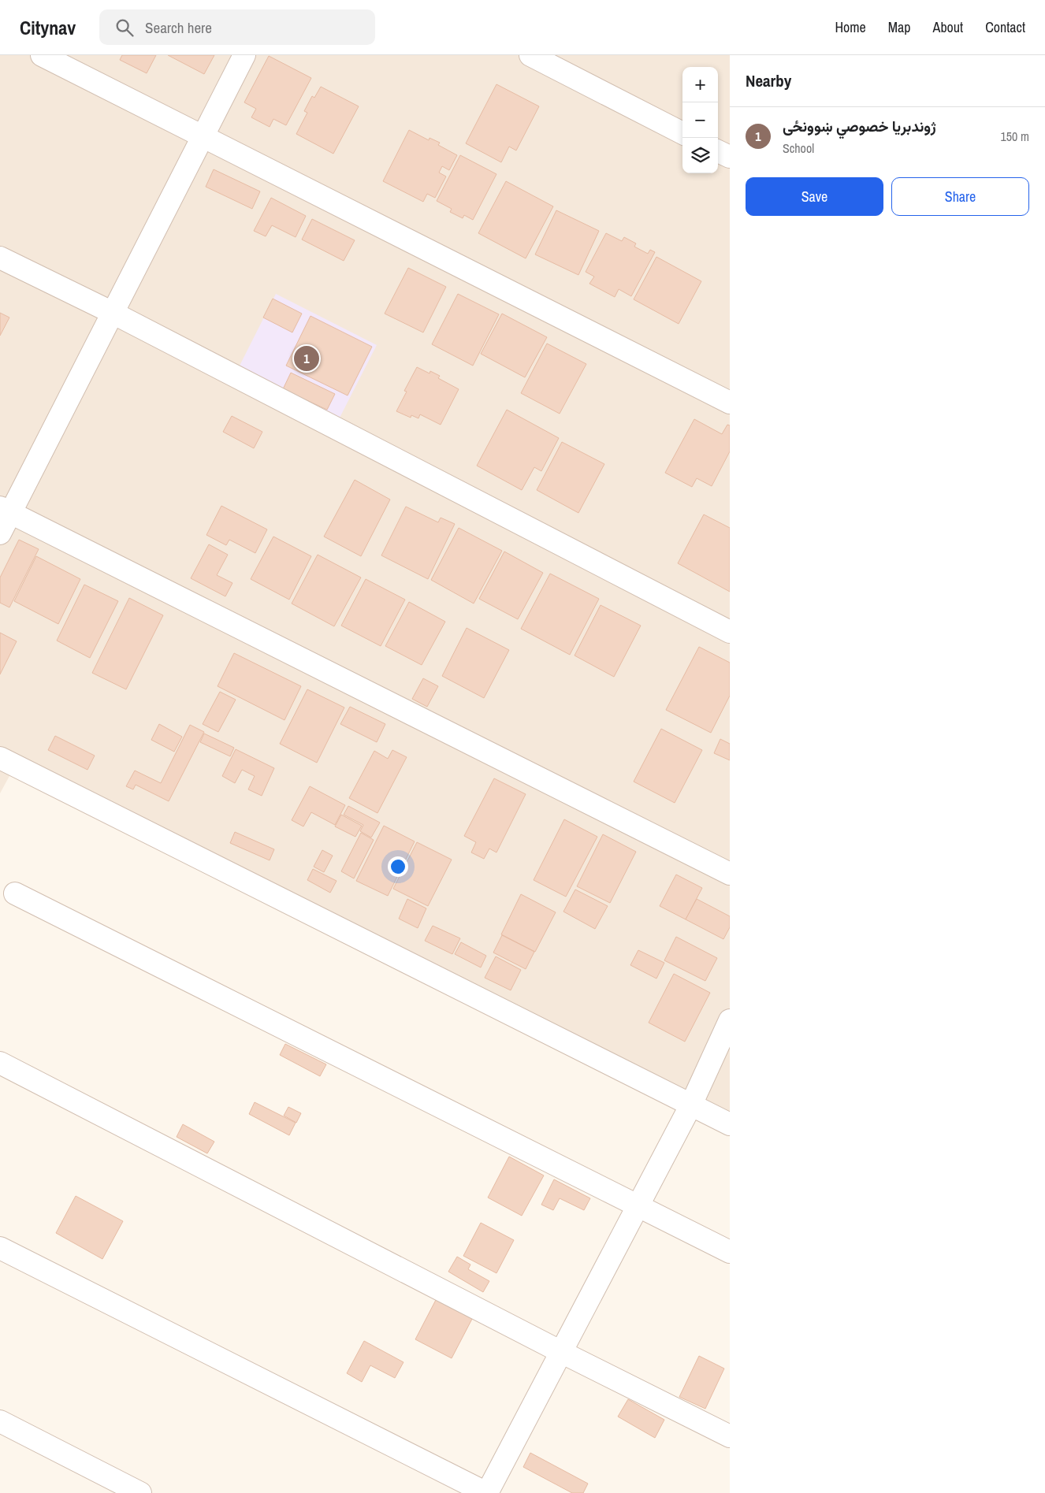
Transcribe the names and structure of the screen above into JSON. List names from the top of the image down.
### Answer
{
  "page": {
    "header": "Citynav",
    "search": "Search here",
    "nav": [
      "Home",
      "Map",
      "About",
      "Contact"
    ],
    "heading": "Nearby",
    "map_buttons": ["+", "−"],
    "list": [
      {
        "mark": "1",
        "name": "ژوندبریا خصوصي ښوونځی",
        "note": "School",
        "value": "150 m"
      }
    ],
    "buttons": ["Save", "Share"],
    "pins": "1"
  }
}
